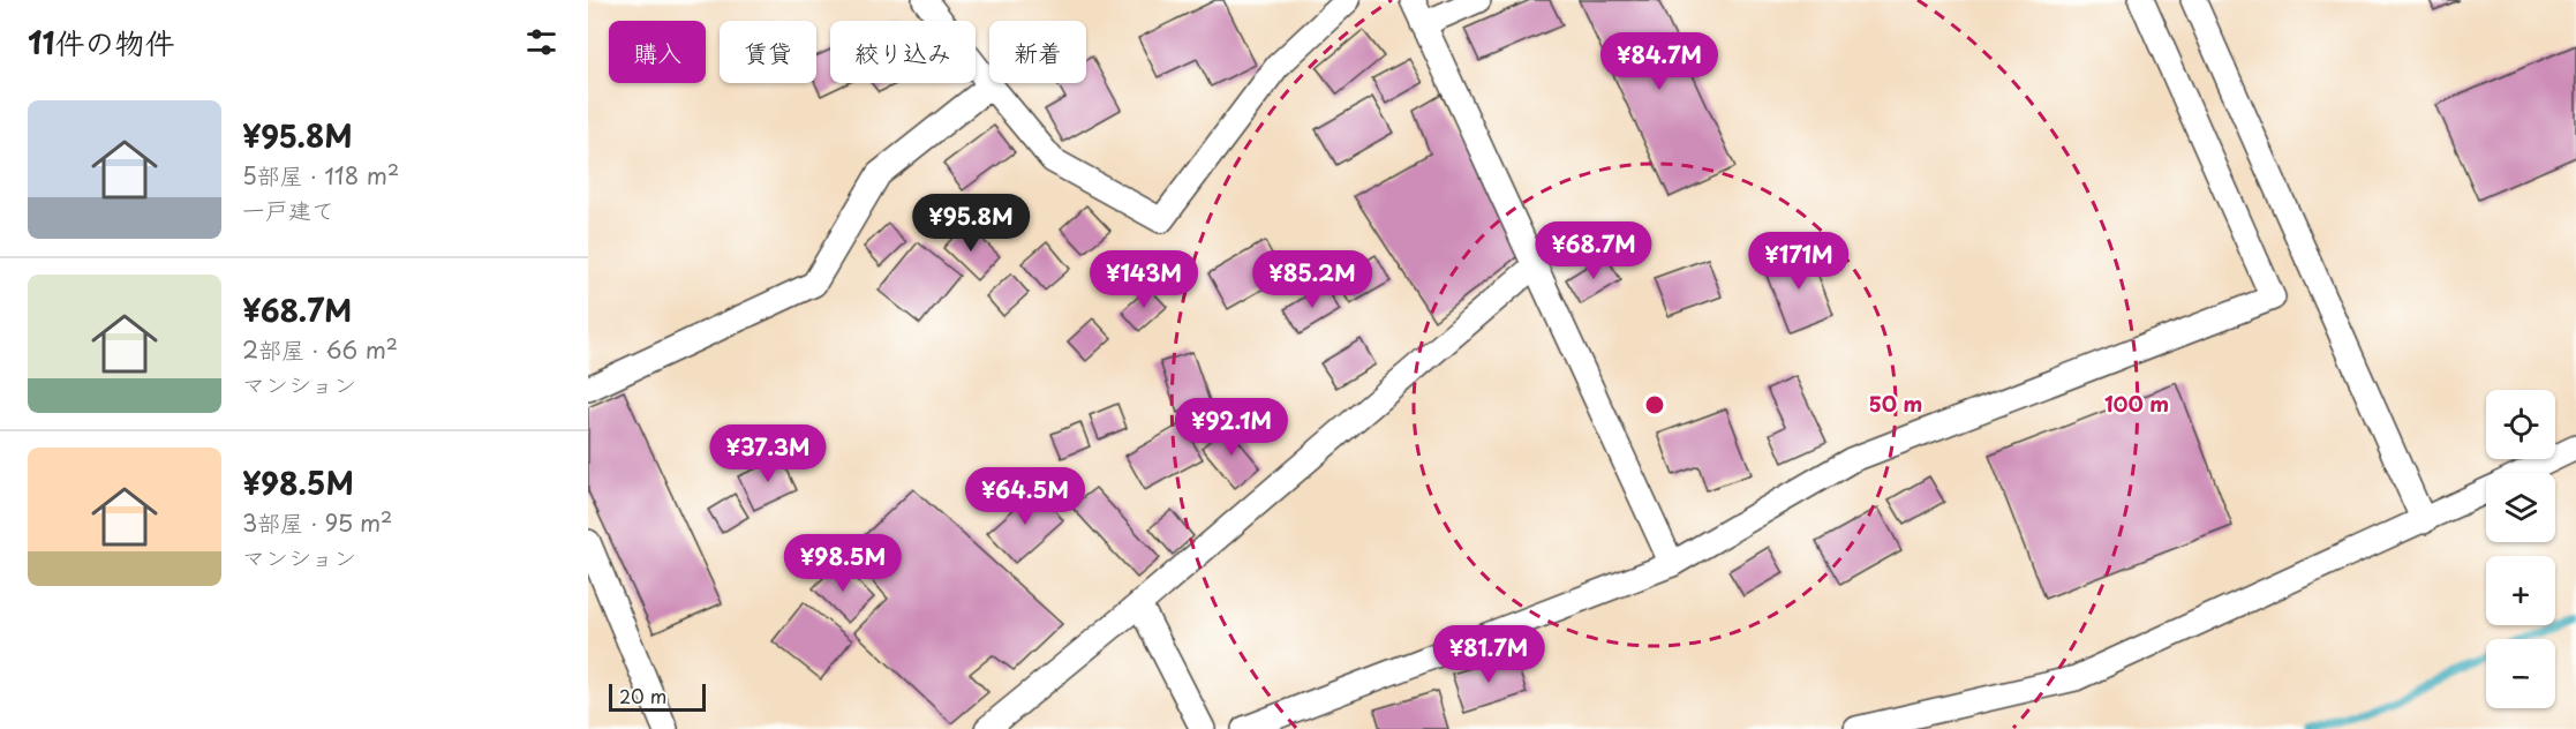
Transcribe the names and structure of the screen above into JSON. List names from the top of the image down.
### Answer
{
  "scale_bar": "20 m",
  "page": {
    "heading": "11件の物件",
    "chip": [
      "購入",
      "賃貸",
      "絞り込み",
      "新着"
    ],
    "price": [
      "¥84.7M",
      "¥95.8M",
      "¥68.7M",
      "¥171M",
      "¥143M",
      "¥85.2M",
      "¥92.1M",
      "¥37.3M",
      "¥64.5M",
      "¥98.5M",
      "¥81.7M"
    ],
    "list": [
      {
        "name": "¥95.8M",
        "note": "5部屋 · 118 m² · 一戸建て"
      },
      {
        "name": "¥68.7M",
        "note": "2部屋 · 66 m² · マンション"
      },
      {
        "name": "¥98.5M",
        "note": "3部屋 · 95 m² · マンション"
      }
    ],
    "map_buttons": ["+", "−"],
    "scale": "20 m"
  },
  "rings": ["50 m", "100 m"]
}
